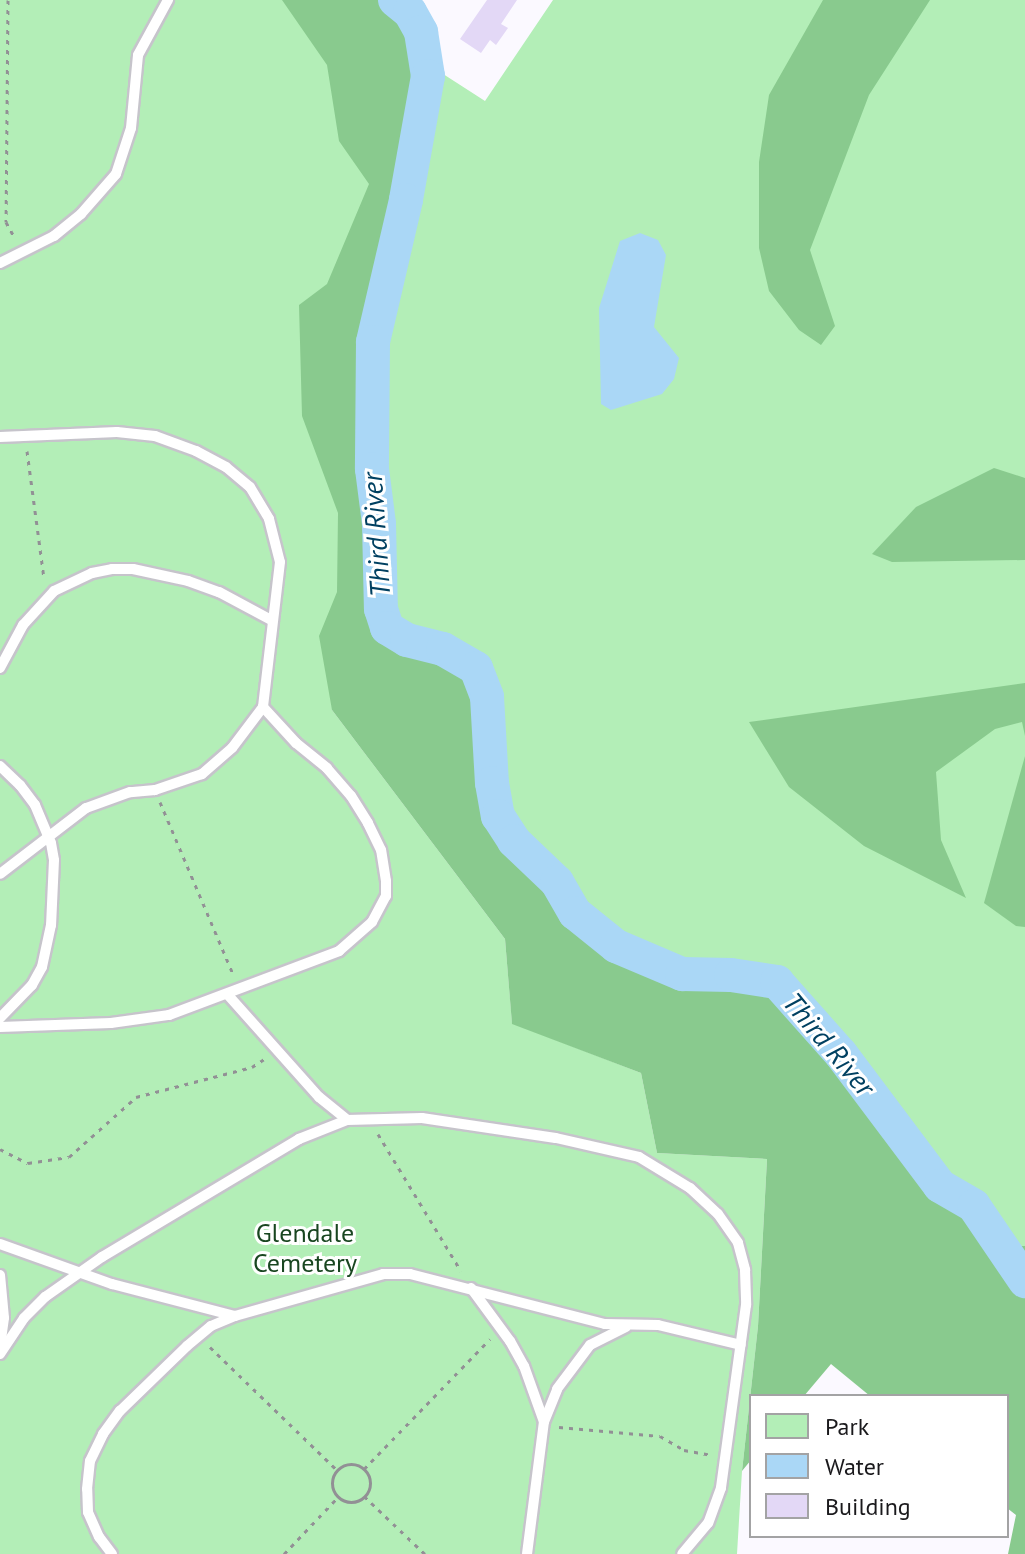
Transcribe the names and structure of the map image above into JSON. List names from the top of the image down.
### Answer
{
  "water": ["Third River"],
  "parks": ["Glendale Cemetery"],
  "legend": ["Park", "Water", "Building"]
}
